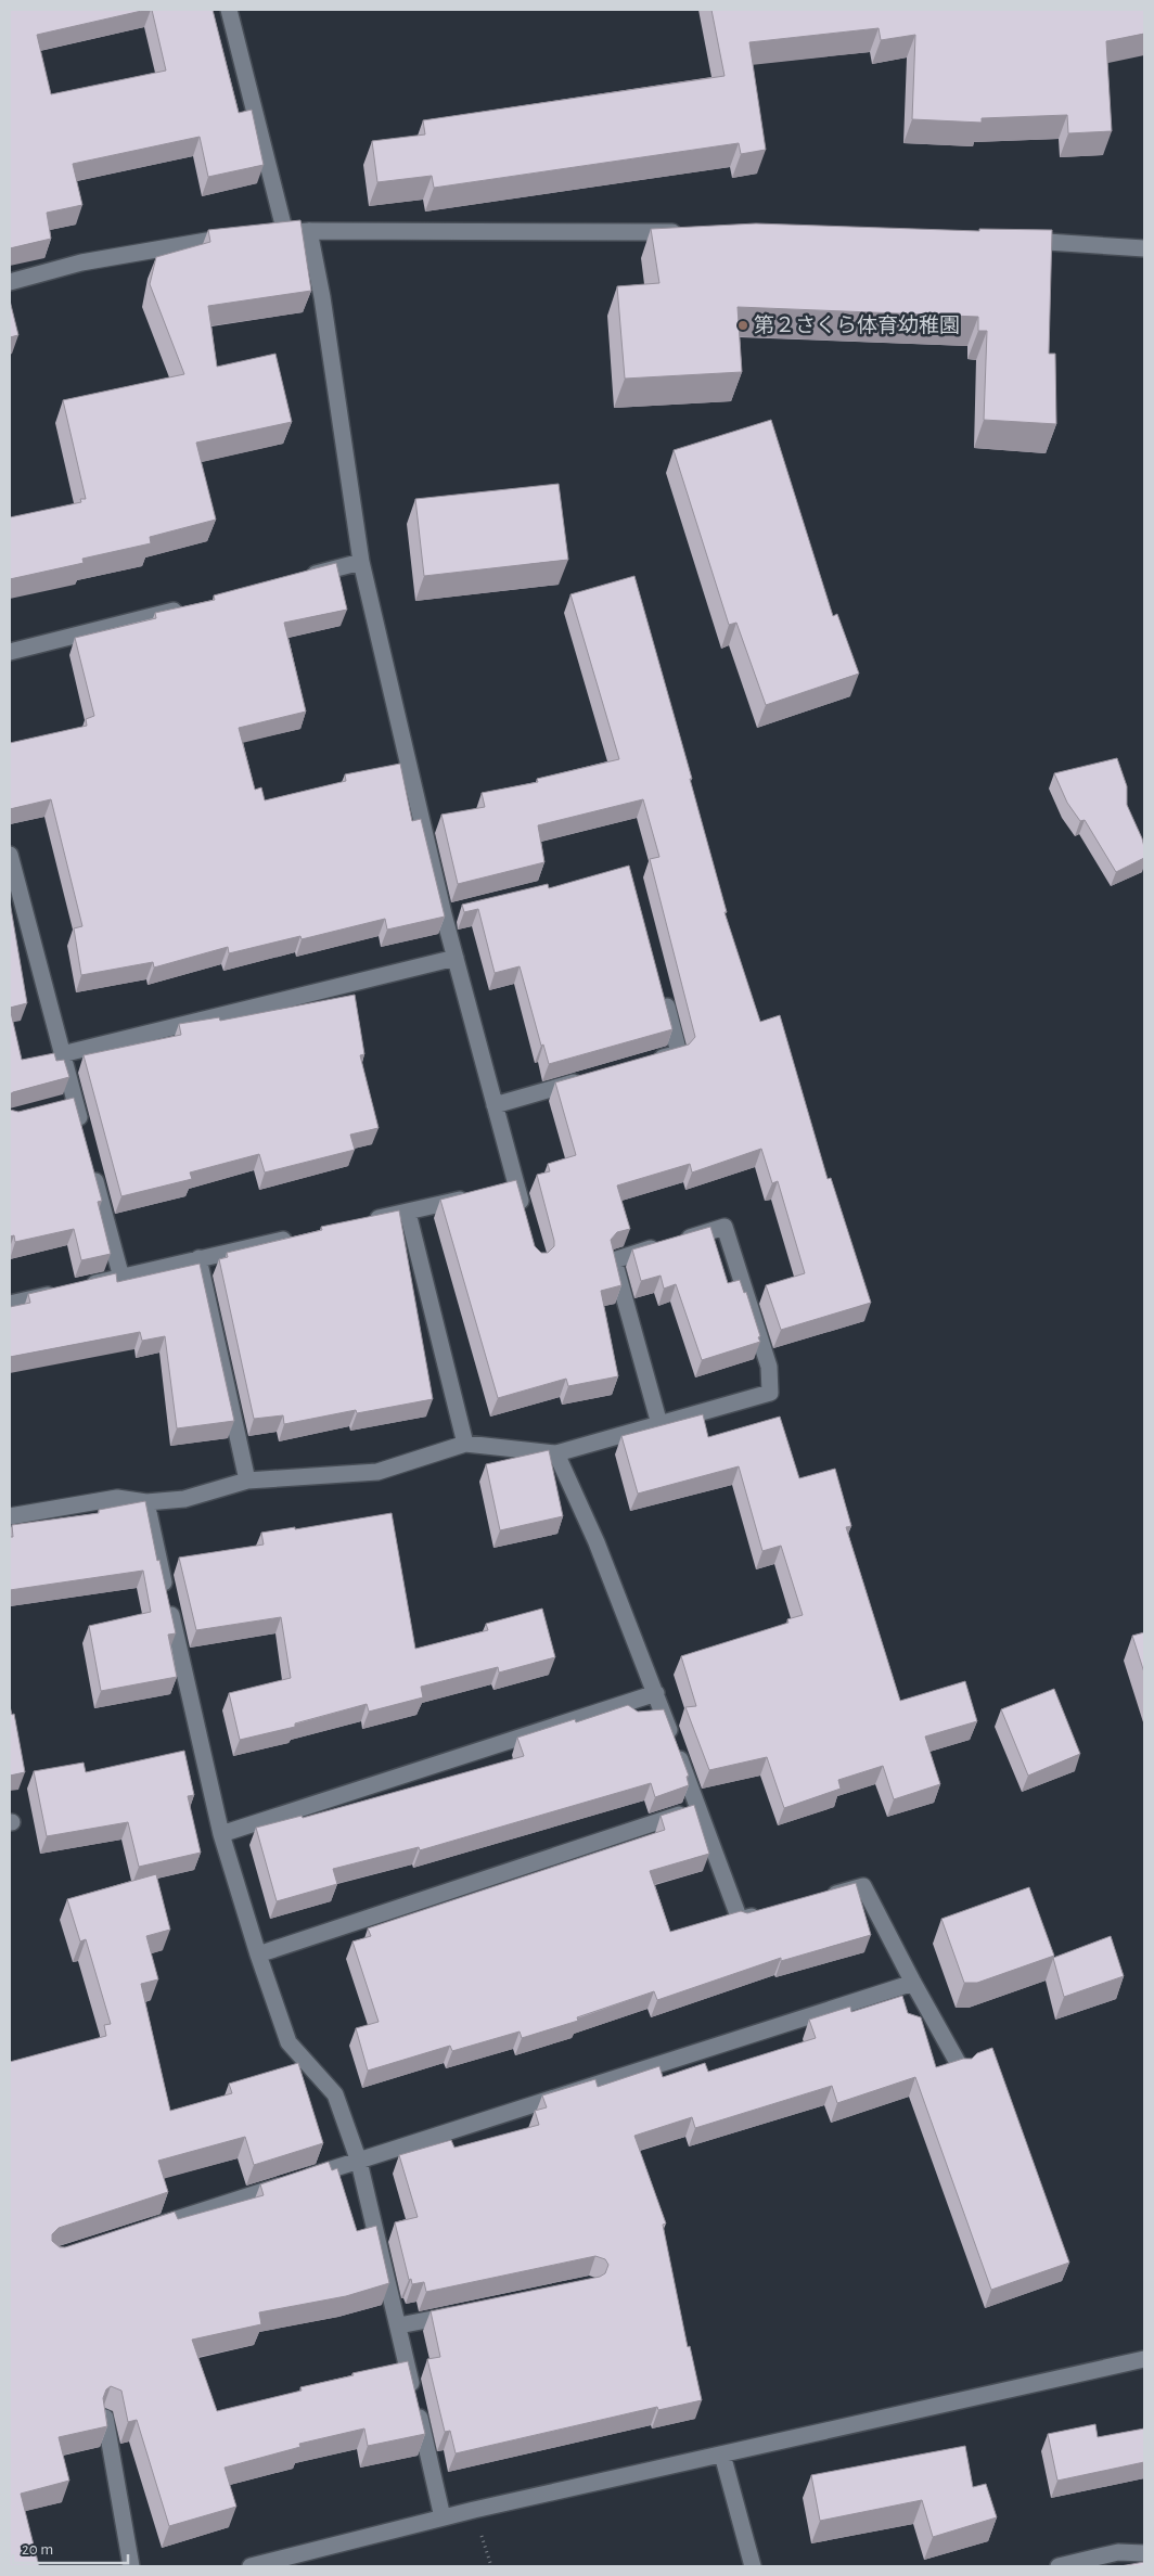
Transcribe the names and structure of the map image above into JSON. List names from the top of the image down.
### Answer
{
  "places": ["第２さくら体育幼稚園"],
  "scale_bar": "20 m"
}
